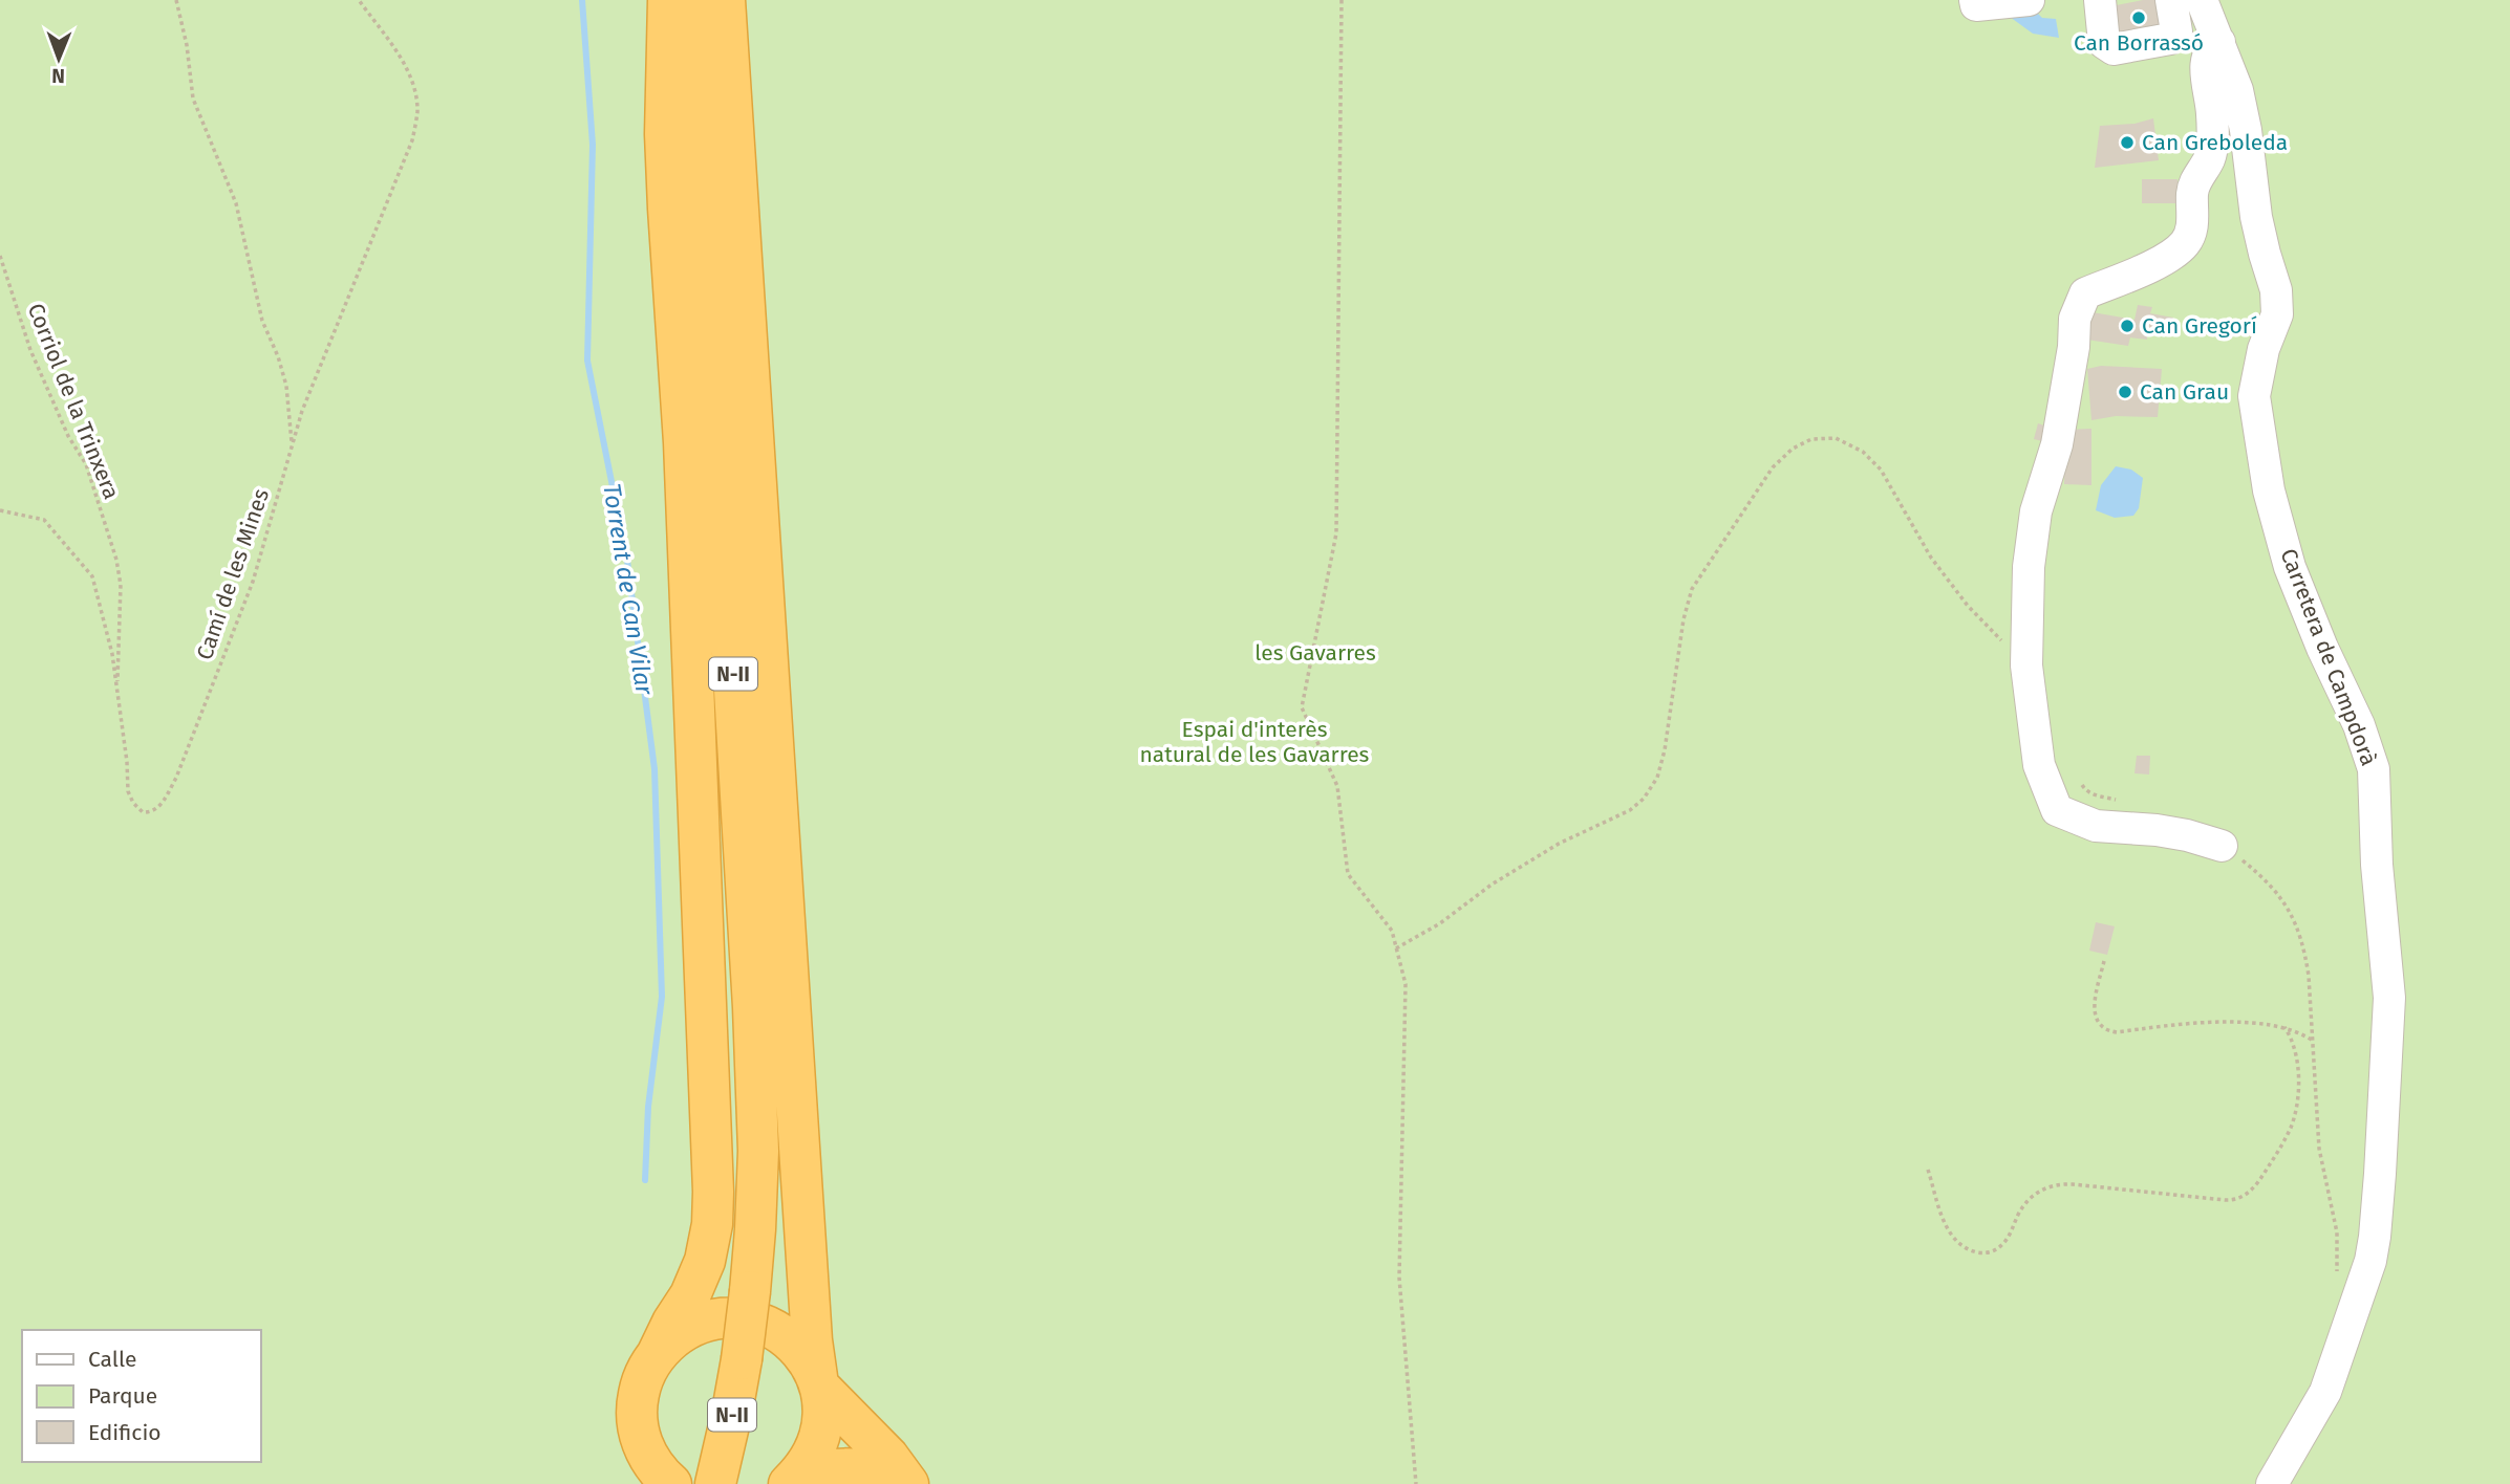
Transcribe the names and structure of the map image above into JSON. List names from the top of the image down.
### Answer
{
  "streets": {
    "highway": ["N-II"],
    "street": ["Carretera de Campdorà"],
    "path": ["Corriol de la Trinxera", "Camí de les Mines"]
  },
  "crossings": [
    ["Corriol de la Trinxera", "Camí de les Mines"]
  ],
  "water": ["Torrent de Can Vilar"],
  "parks": ["les Gavarres", "Espai d'interès natural de les Gavarres"],
  "places": [
    "Can Borrassó",
    "Can Greboleda",
    "Can Gregorí",
    "Can Grau"
  ],
  "legend": ["Calle", "Parque", "Edificio"],
  "north": "bottom"
}
